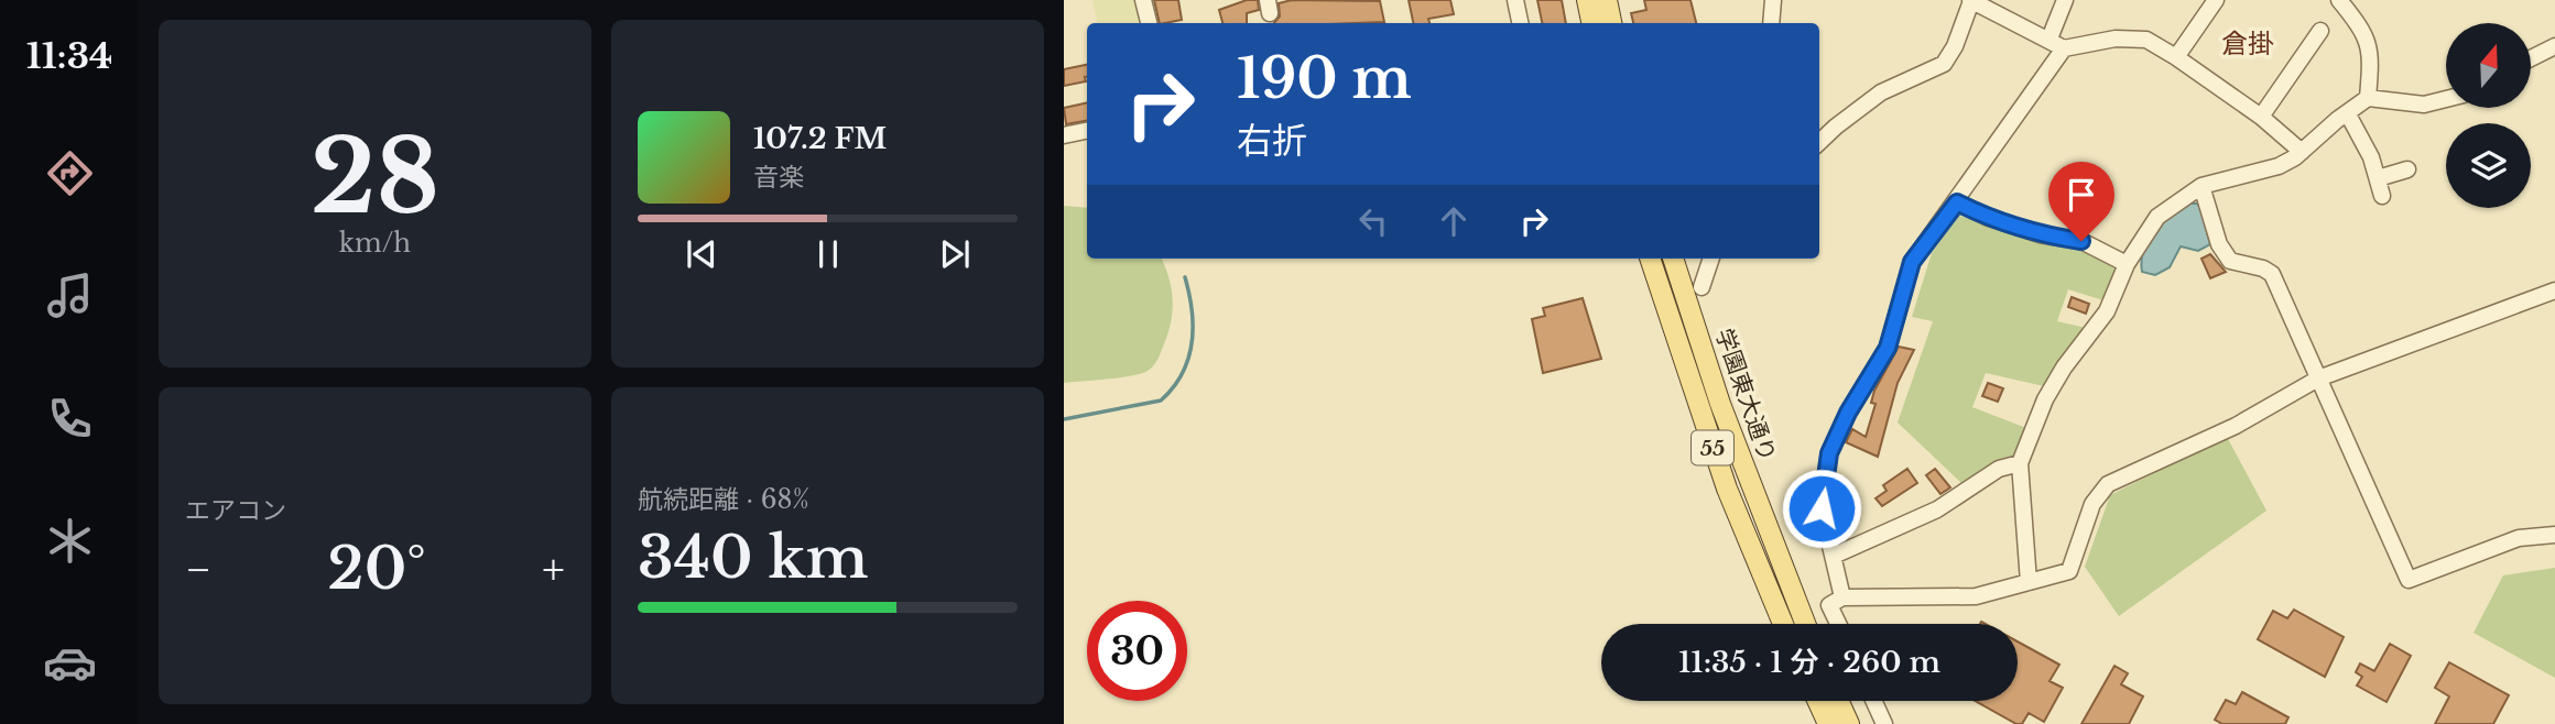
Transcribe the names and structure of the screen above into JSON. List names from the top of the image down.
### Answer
{
  "streets": {
    "main road": ["学園東大通り", "55"]
  },
  "districts": ["倉掛"],
  "north": "top",
  "page": {
    "tabs": "11:34",
    "tile": [
      ["28", "km/h"],
      "エアコン",
      ["航続距離 · 68%", "340 km"]
    ],
    "turn": ["190 m", "右折"],
    "song": ["107.2 FM", "音楽"],
    "heat": ["−", "20°", "+"],
    "limit": "30",
    "trip": "11:35 · 1 分 · 260 m"
  }
}
